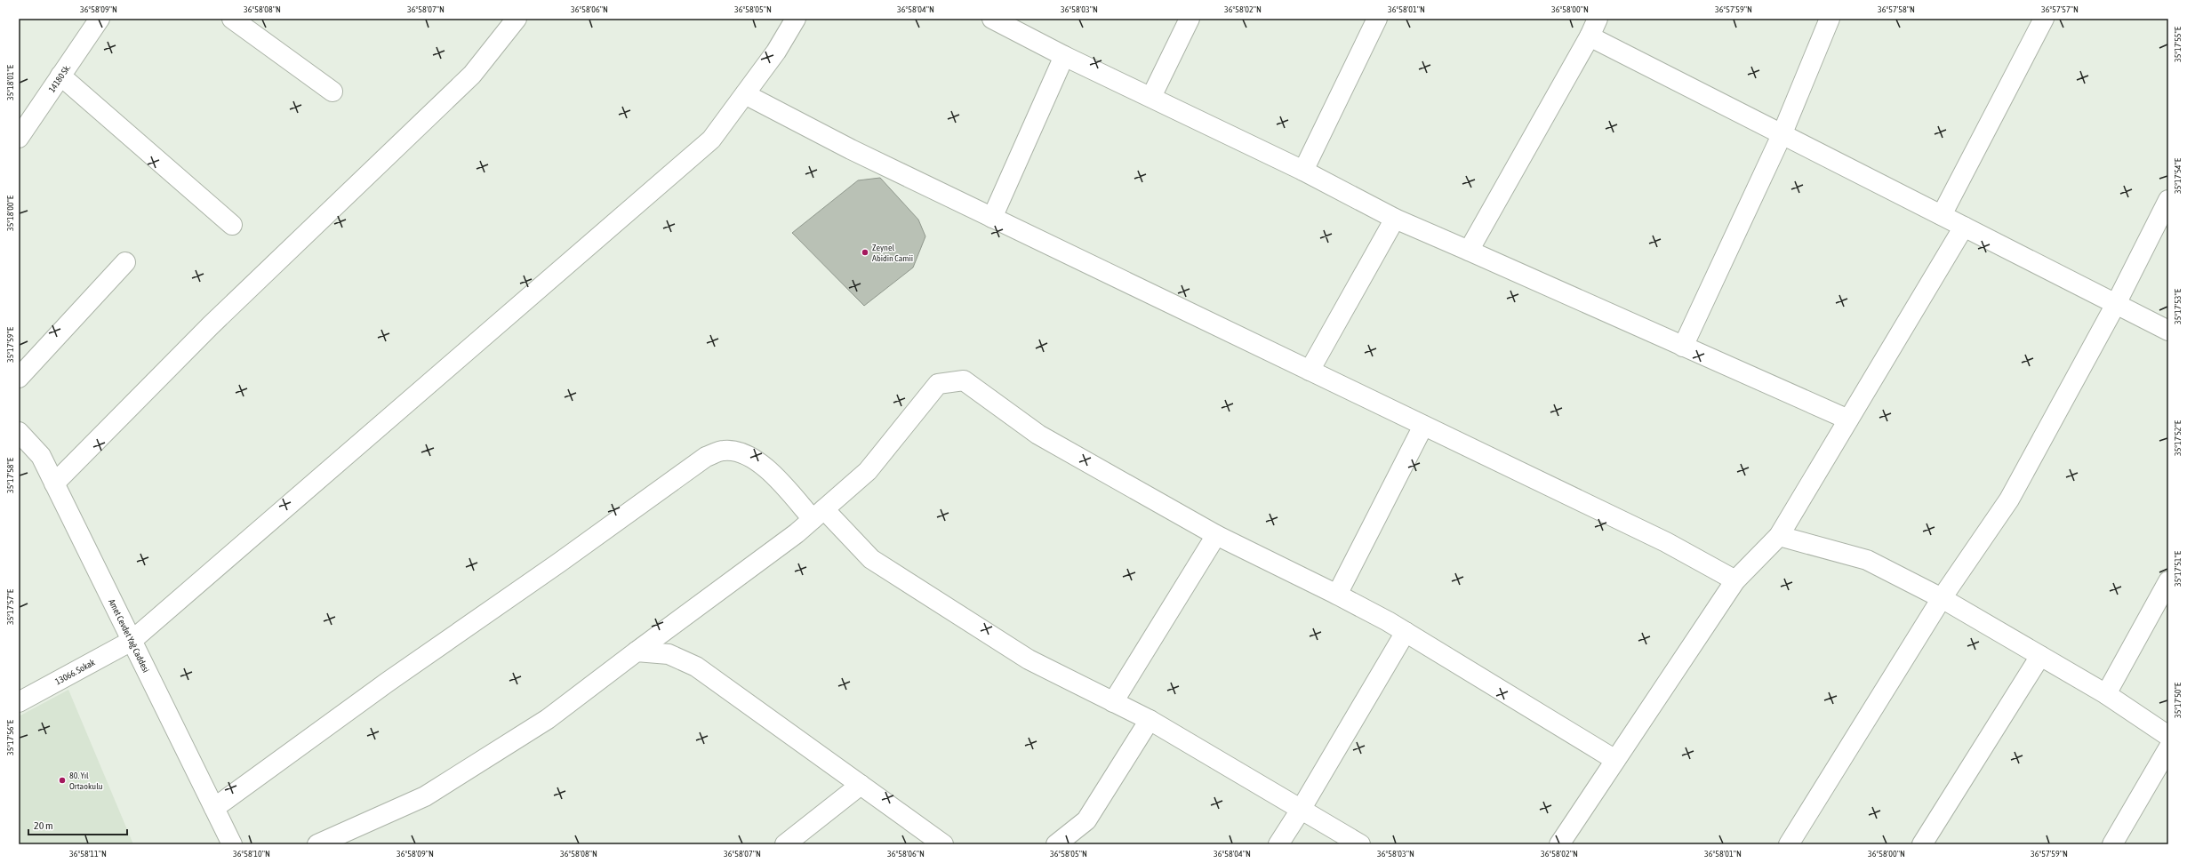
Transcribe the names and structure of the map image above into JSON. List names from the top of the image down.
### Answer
{
  "streets": {
    "street": ["14180 Sk.", "Amet Cevdet Yağ Caddesi", "13066. Sokak"]
  },
  "crossings": [
    ["Amet Cevdet Yağ Caddesi", "13066. Sokak"]
  ],
  "places": ["Zeynel Abidin Camii", "80. Yıl Ortaokulu"],
  "scale_bar": "20 m",
  "coordinates": [
    "36°58'09\"N",
    "36°58'08\"N",
    "36°58'07\"N",
    "36°58'06\"N",
    "36°58'05\"N",
    "36°58'04\"N",
    "36°58'03\"N",
    "36°58'02\"N",
    "36°58'01\"N",
    "36°58'00\"N",
    "36°57'59\"N",
    "36°57'58\"N",
    "36°57'57\"N",
    "35°17'55\"E",
    "35°18'01\"E",
    "35°17'54\"E",
    "35°18'00\"E",
    "35°17'53\"E",
    "35°17'59\"E",
    "35°17'52\"E",
    "35°17'58\"E",
    "35°17'51\"E",
    "35°17'57\"E",
    "35°17'50\"E",
    "35°17'56\"E",
    "36°58'11\"N",
    "36°58'10\"N"
  ]
}
